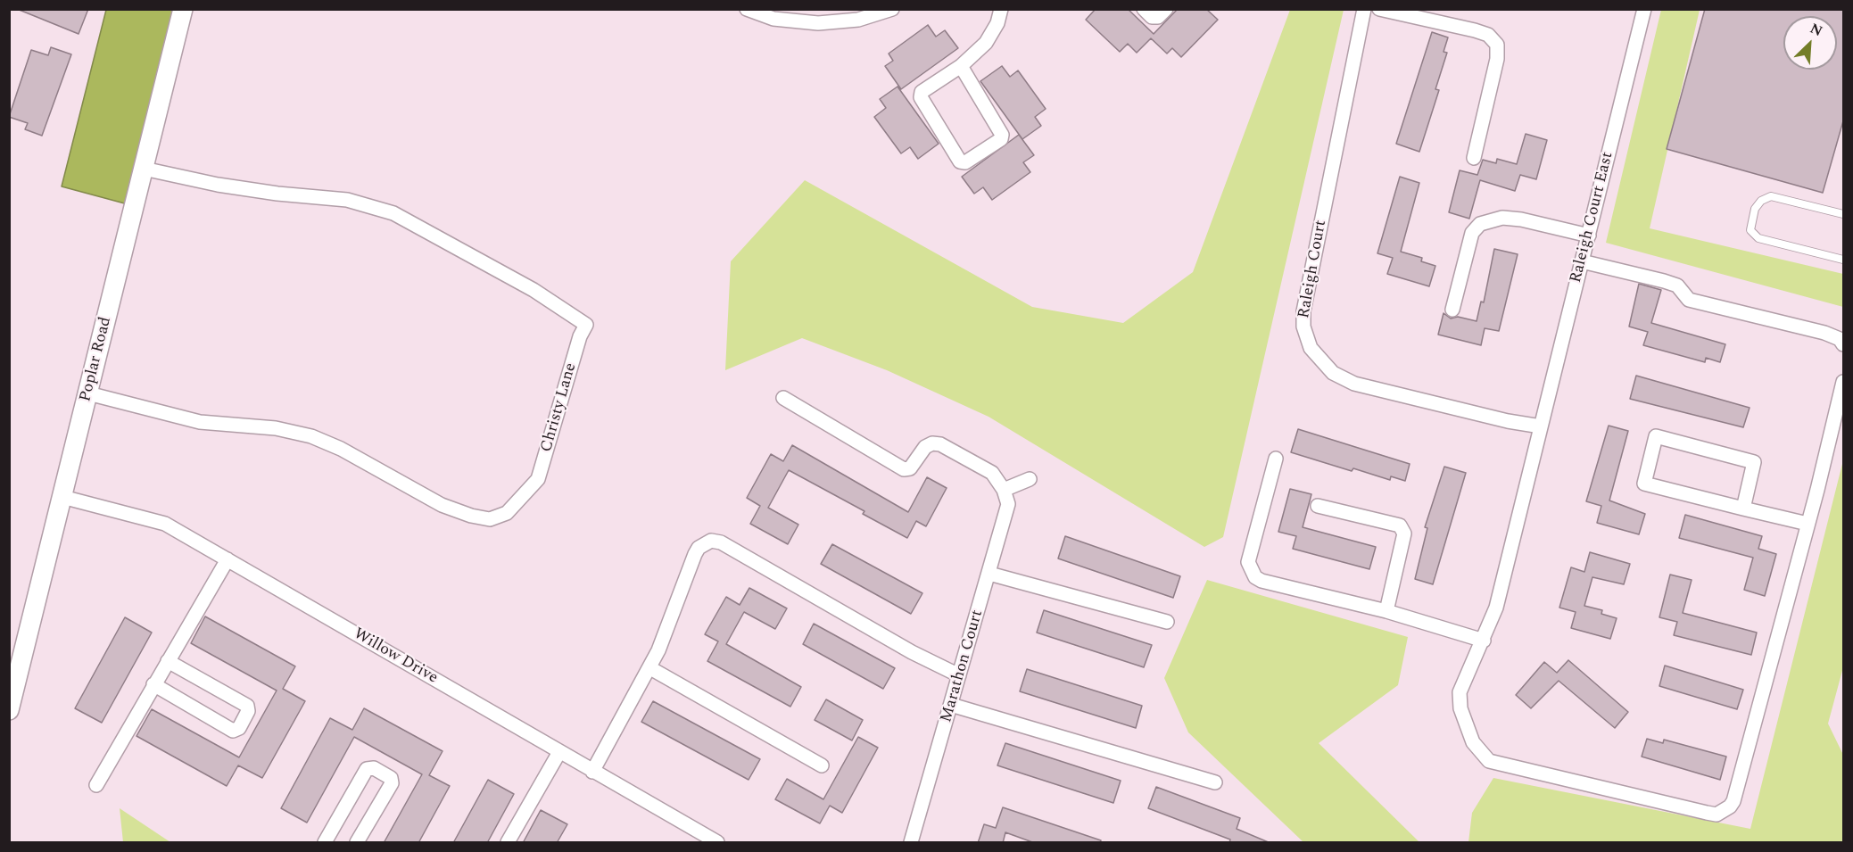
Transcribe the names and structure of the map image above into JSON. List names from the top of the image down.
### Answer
{
  "streets": {
    "street": [
      "Raleigh Court East",
      "Raleigh Court",
      "Poplar Road",
      "Christy Lane",
      "Willow Drive",
      "Marathon Court"
    ]
  },
  "crossings": [
    ["Raleigh Court East", "Raleigh Court"],
    ["Poplar Road", "Christy Lane"],
    ["Poplar Road", "Willow Drive"]
  ],
  "north": "top right"
}
